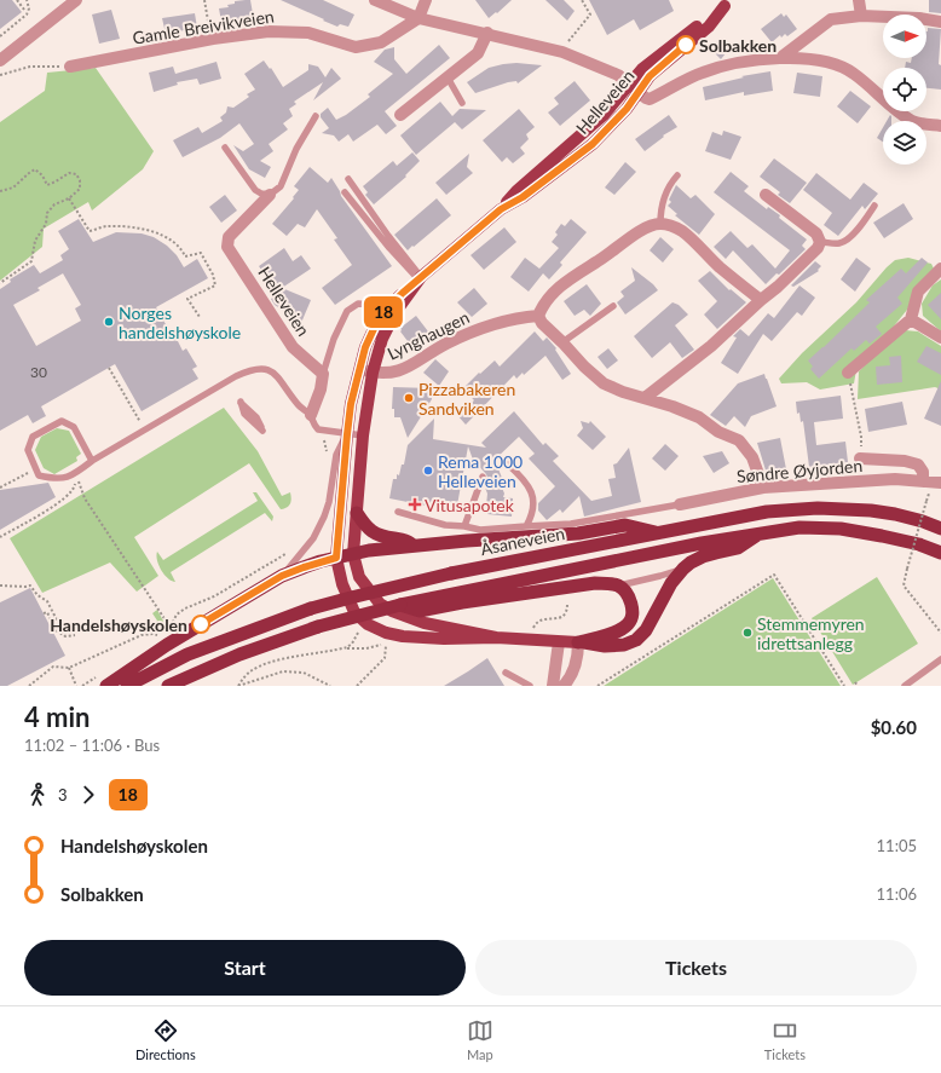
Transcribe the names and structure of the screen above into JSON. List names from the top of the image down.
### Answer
{
  "streets": {
    "highway": ["Åsaneveien"],
    "main road": ["Helleveien"],
    "street": ["Gamle Breivikveien", "Lynghaugen", "Søndre Øyjorden"]
  },
  "crossings": [
    ["Helleveien", "Lynghaugen"]
  ],
  "places": {
    "other": [
      "Solbakken",
      "Norges handelshøyskole",
      "Pizzabakeren Sandviken",
      "Rema 1000 Helleveien",
      "Handelshøyskolen",
      "Stemmemyren idrettsanlegg"
    ],
    "health": ["Vitusapotek"]
  },
  "lines": ["bus line 18"],
  "house_numbers": ["30"],
  "north": "right",
  "page": {
    "on_map": "18",
    "heading": ["4 min", "11:02 – 11:06 · Bus", "$0.60"],
    "legs": ["3", "18"],
    "list": [
      {
        "name": "Handelshøyskolen",
        "value": "11:05"
      },
      {
        "name": "Solbakken",
        "value": "11:06"
      }
    ],
    "buttons": ["Start", "Tickets"],
    "tabs": ["Directions", "Map", "Tickets"]
  }
}
